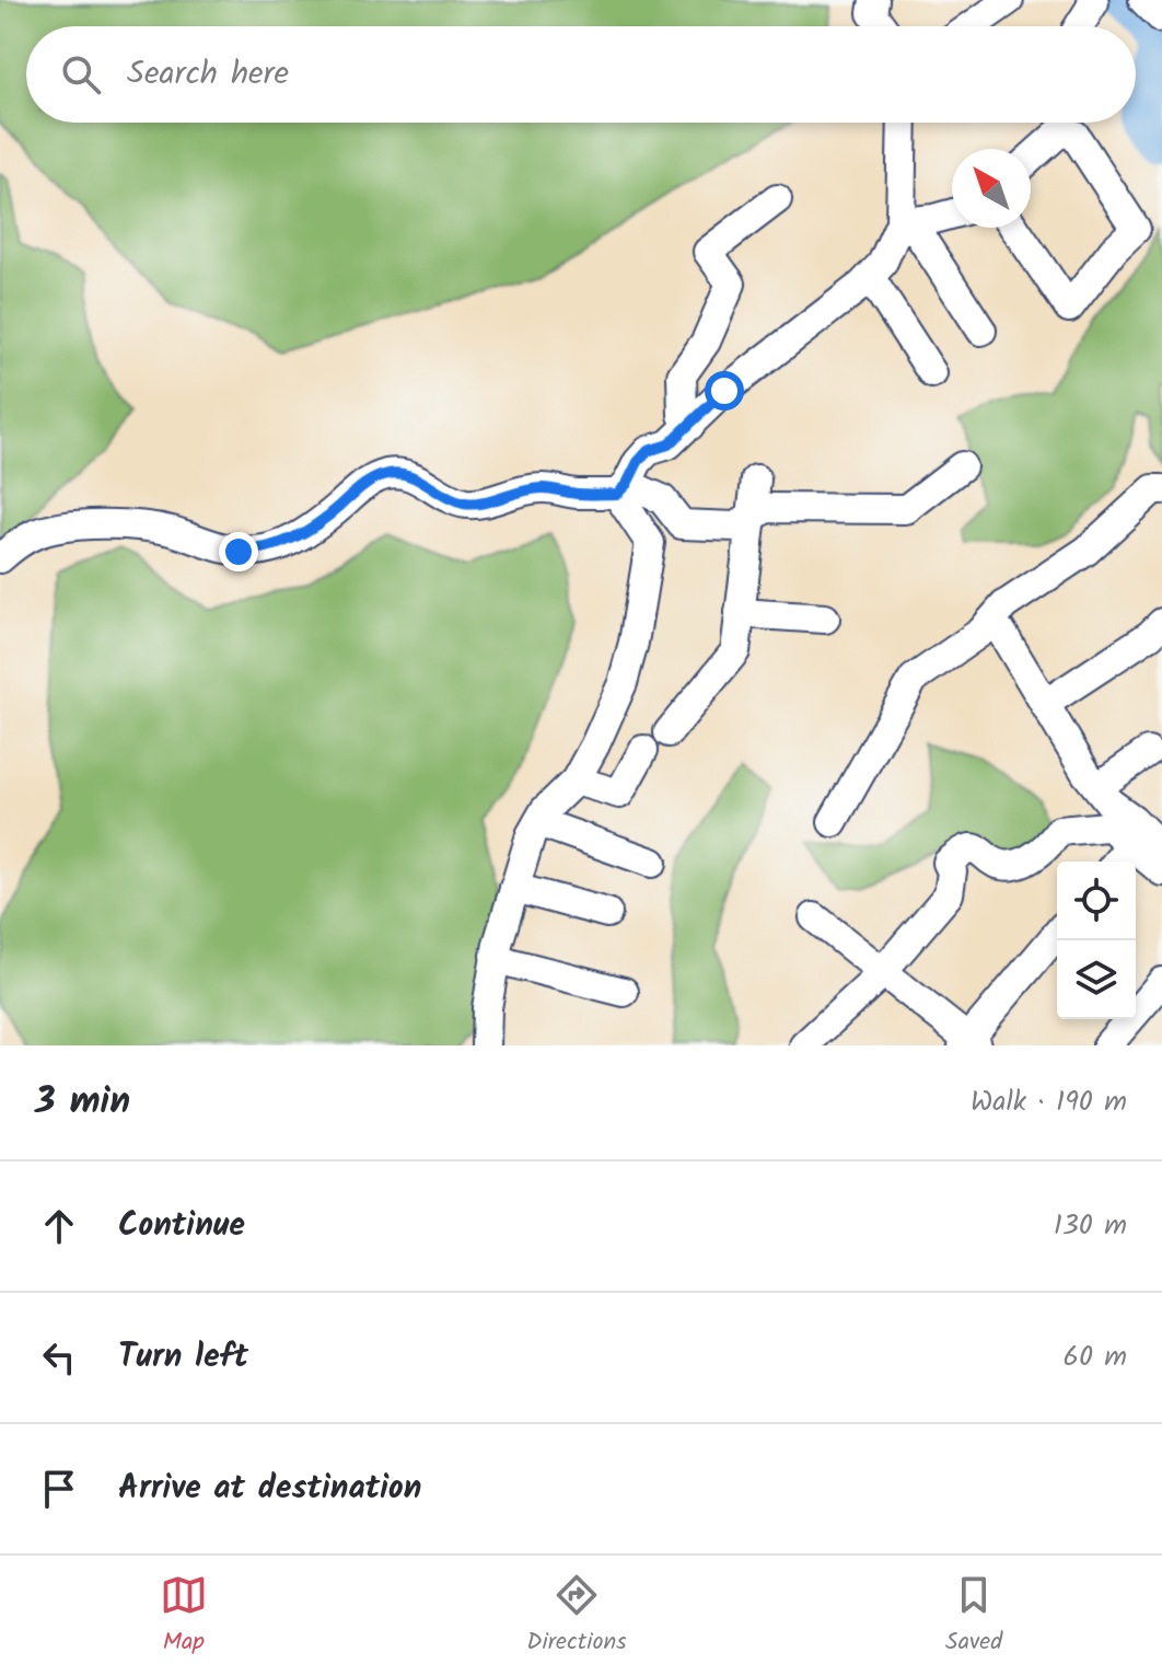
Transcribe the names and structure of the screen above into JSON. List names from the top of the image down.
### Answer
{
  "north": "top left",
  "page": {
    "search": "Search here",
    "heading": ["3 min", "Walk · 190 m"],
    "list": [
      ["Continue", "130 m"],
      ["Turn left", "60 m"],
      "Arrive at destination"
    ],
    "nav": ["Map", "Directions", "Saved"]
  }
}
